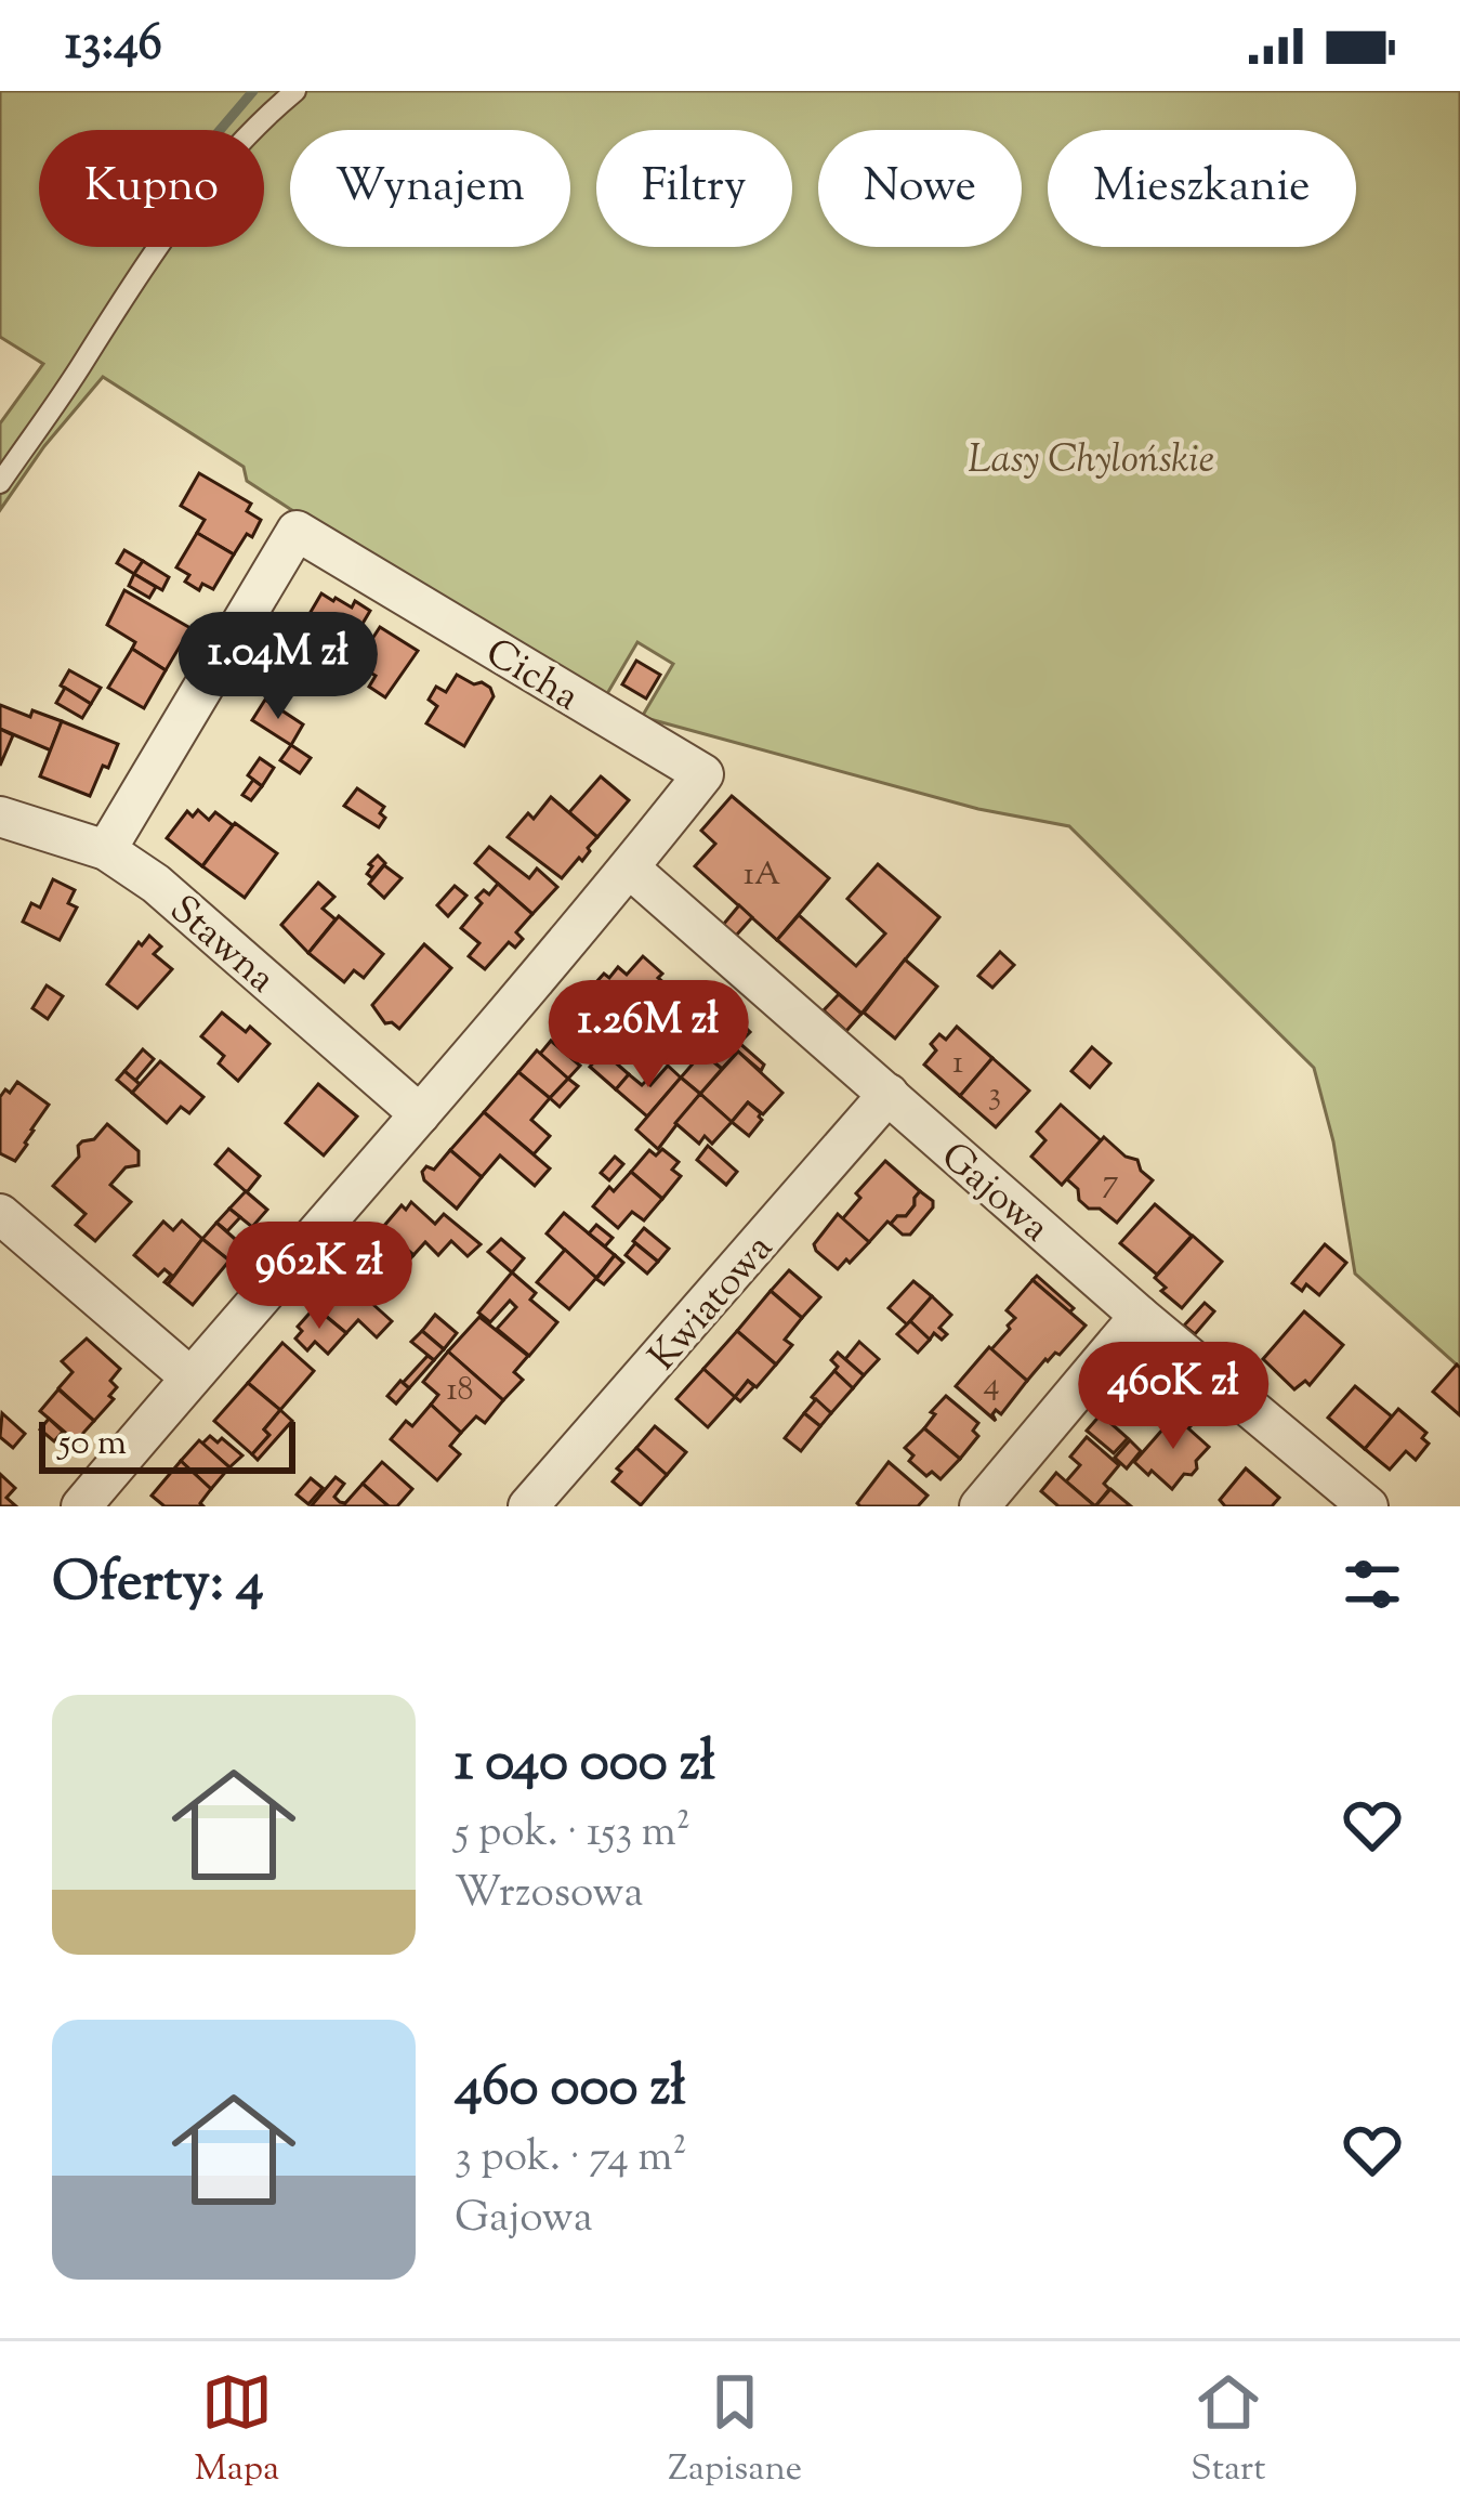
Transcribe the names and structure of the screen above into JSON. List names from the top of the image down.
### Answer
{
  "streets": {
    "street": [
      "Cicha",
      "Stawna",
      "Gajowa",
      "Kwiatowa"
    ]
  },
  "crossings": [
    ["Cicha", "Stawna"],
    ["Cicha", "Gajowa"],
    ["Gajowa", "Kwiatowa"]
  ],
  "parks": ["Lasy Chylońskie"],
  "house_numbers": [
    "1A",
    "1",
    "3",
    "7",
    "4",
    "18"
  ],
  "scale_bar": "50 m",
  "page": {
    "status": "13:46",
    "chip": [
      "Kupno",
      "Wynajem",
      "Filtry",
      "Nowe",
      "Mieszkanie"
    ],
    "price": [
      "1.04M zł",
      "1.26M zł",
      "962K zł",
      "460K zł"
    ],
    "scale": "50 m",
    "heading": "Oferty: 4",
    "list": [
      {
        "name": "1 040 000 zł",
        "note": "5 pok. · 153 m² · Wrzosowa"
      },
      {
        "name": "460 000 zł",
        "note": "3 pok. · 74 m² · Gajowa"
      }
    ],
    "tabs": ["Mapa", "Zapisane", "Start"]
  }
}
